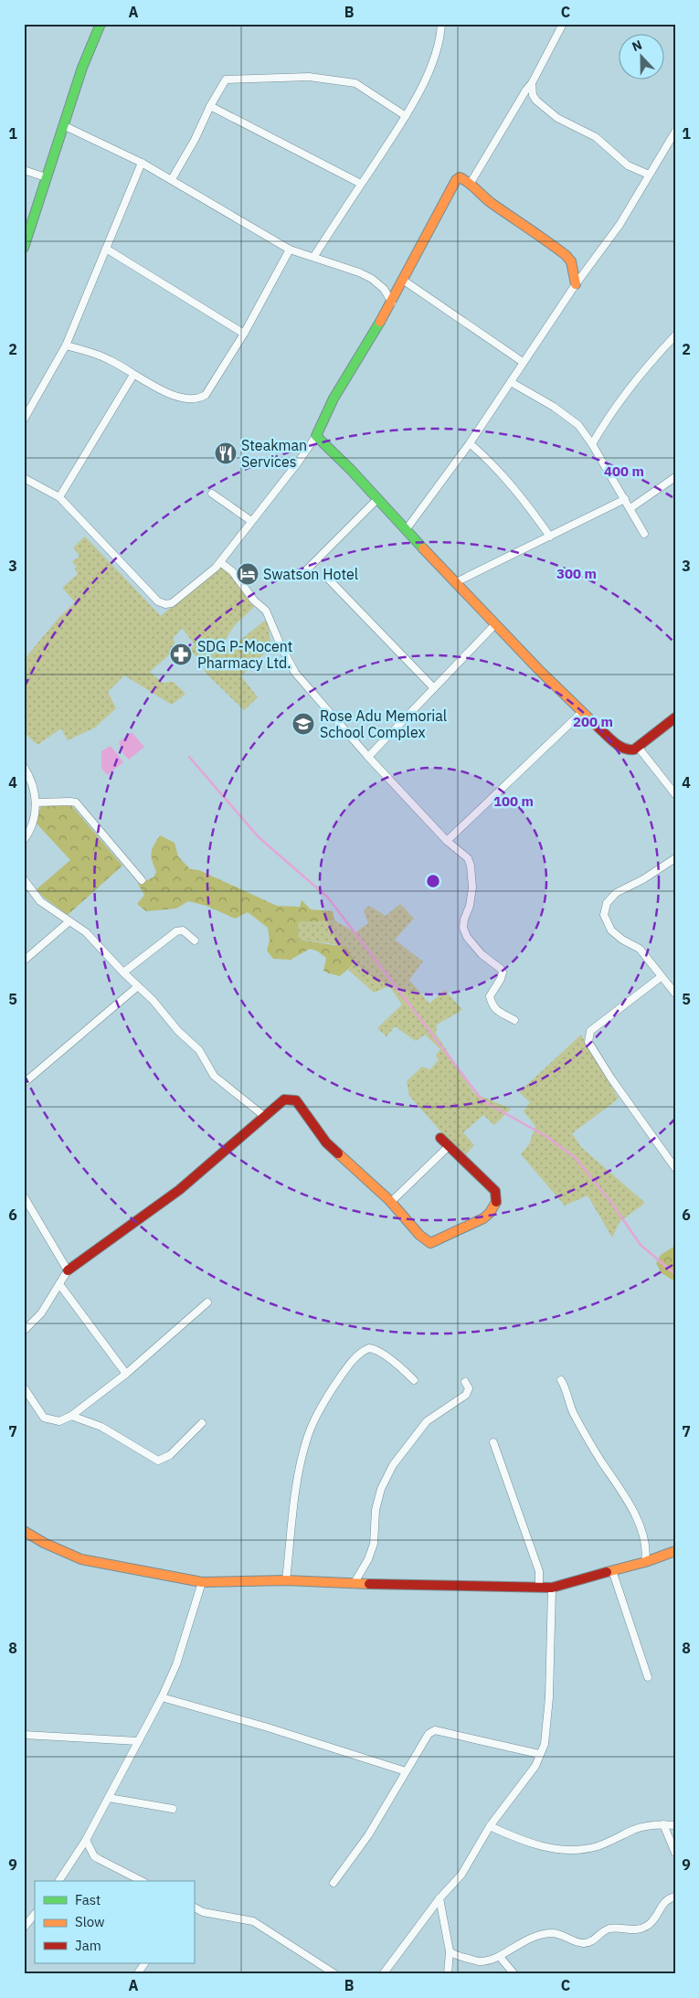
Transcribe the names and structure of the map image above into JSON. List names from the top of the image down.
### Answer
{
  "places": {
    "restaurant": ["Steakman Services"],
    "hotel": ["Swatson Hotel"],
    "pharmacy": ["SDG P-Mocent Pharmacy Ltd."],
    "school or university": ["Rose Adu Memorial School Complex"]
  },
  "legend": ["Fast", "Slow", "Jam"],
  "north": "top",
  "grid": {
    "columns": ["A", "B", "C"],
    "rows": [
      "1",
      "2",
      "3",
      "4",
      "5",
      "6",
      "7",
      "8",
      "9"
    ]
  },
  "rings": [
    "400 m",
    "300 m",
    "200 m",
    "100 m"
  ]
}
